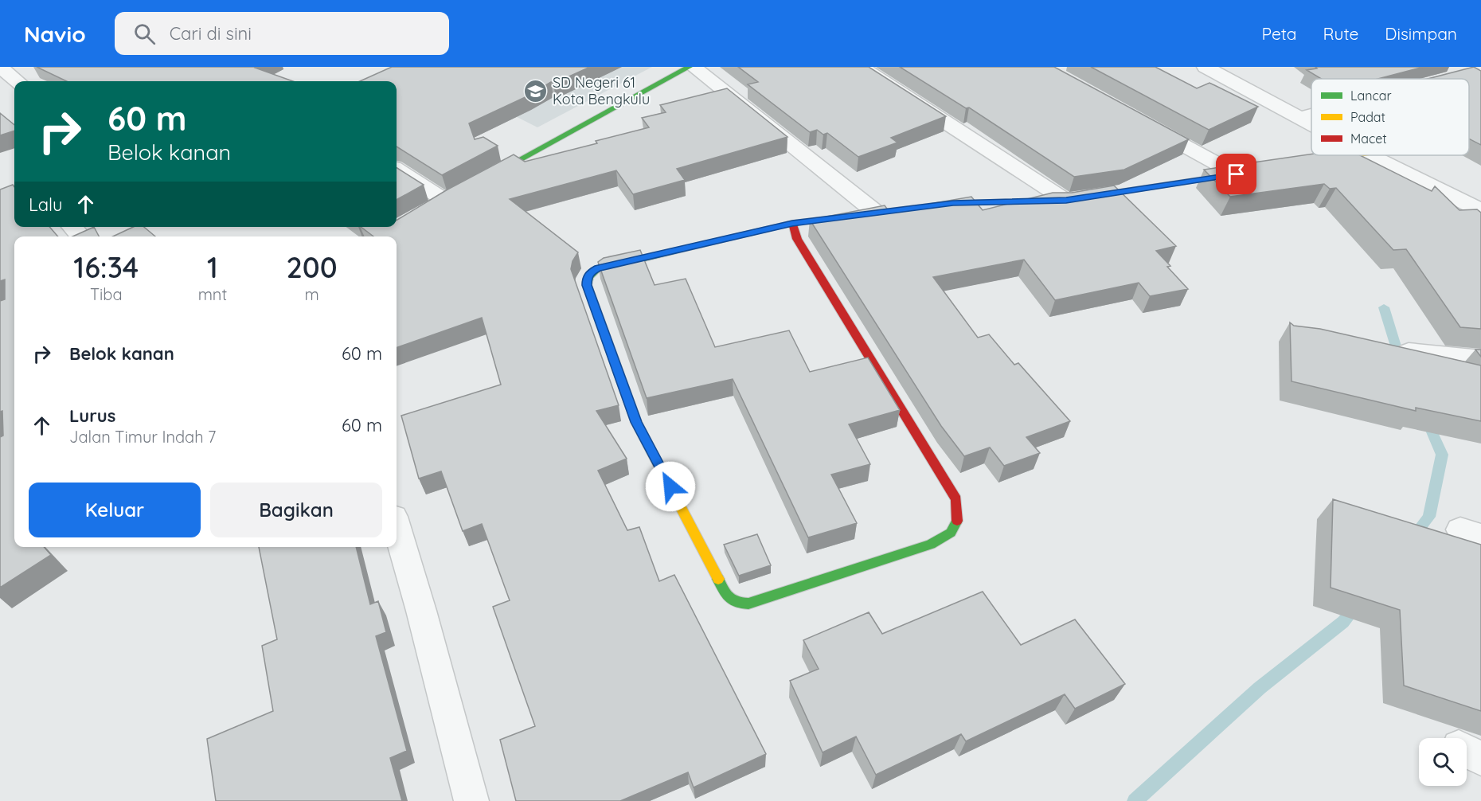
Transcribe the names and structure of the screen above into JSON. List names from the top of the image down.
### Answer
{
  "places": {
    "school or university": ["SD Negeri 61 Kota Bengkulu"]
  },
  "legend": ["Lancar", "Padat", "Macet"],
  "page": {
    "header": "Navio",
    "search": "Cari di sini",
    "nav": ["Peta", "Rute", "Disimpan"],
    "turn": ["60 m", "Belok kanan"],
    "then": "Lalu",
    "eta": [
      "16:34",
      "Tiba",
      "1",
      "mnt",
      "200",
      "m"
    ],
    "list": [
      {
        "name": "Belok kanan",
        "value": "60 m"
      },
      {
        "name": "Lurus",
        "note": "Jalan Timur Indah 7",
        "value": "60 m"
      }
    ],
    "buttons": ["Keluar", "Bagikan"]
  }
}
